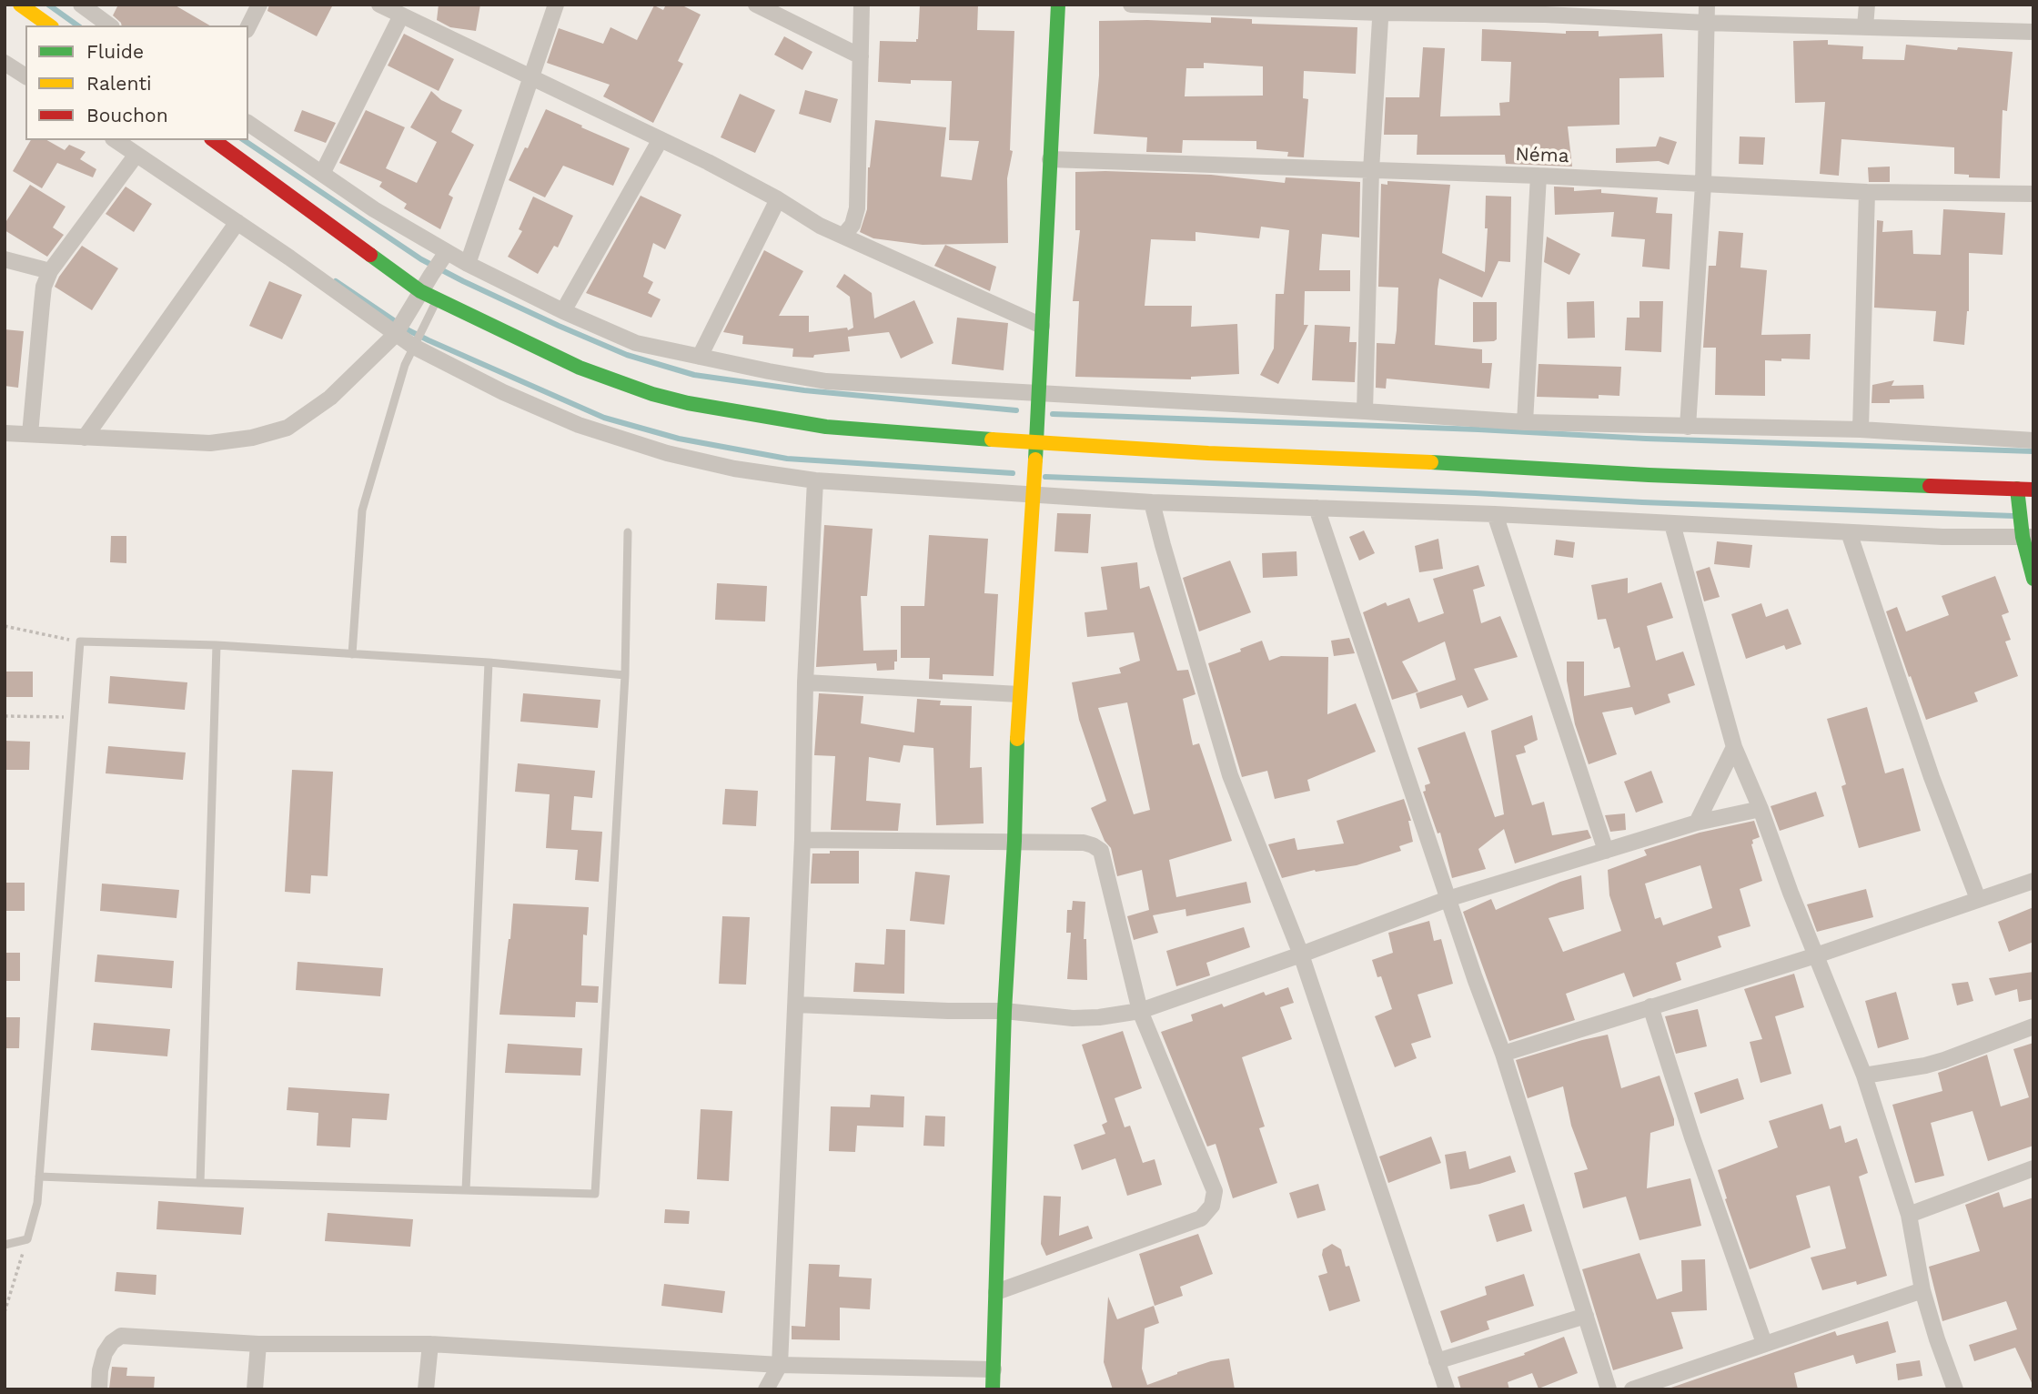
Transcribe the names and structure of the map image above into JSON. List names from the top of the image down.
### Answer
{
  "streets": {
    "street": ["Néma"]
  },
  "legend": ["Fluide", "Ralenti", "Bouchon"]
}
